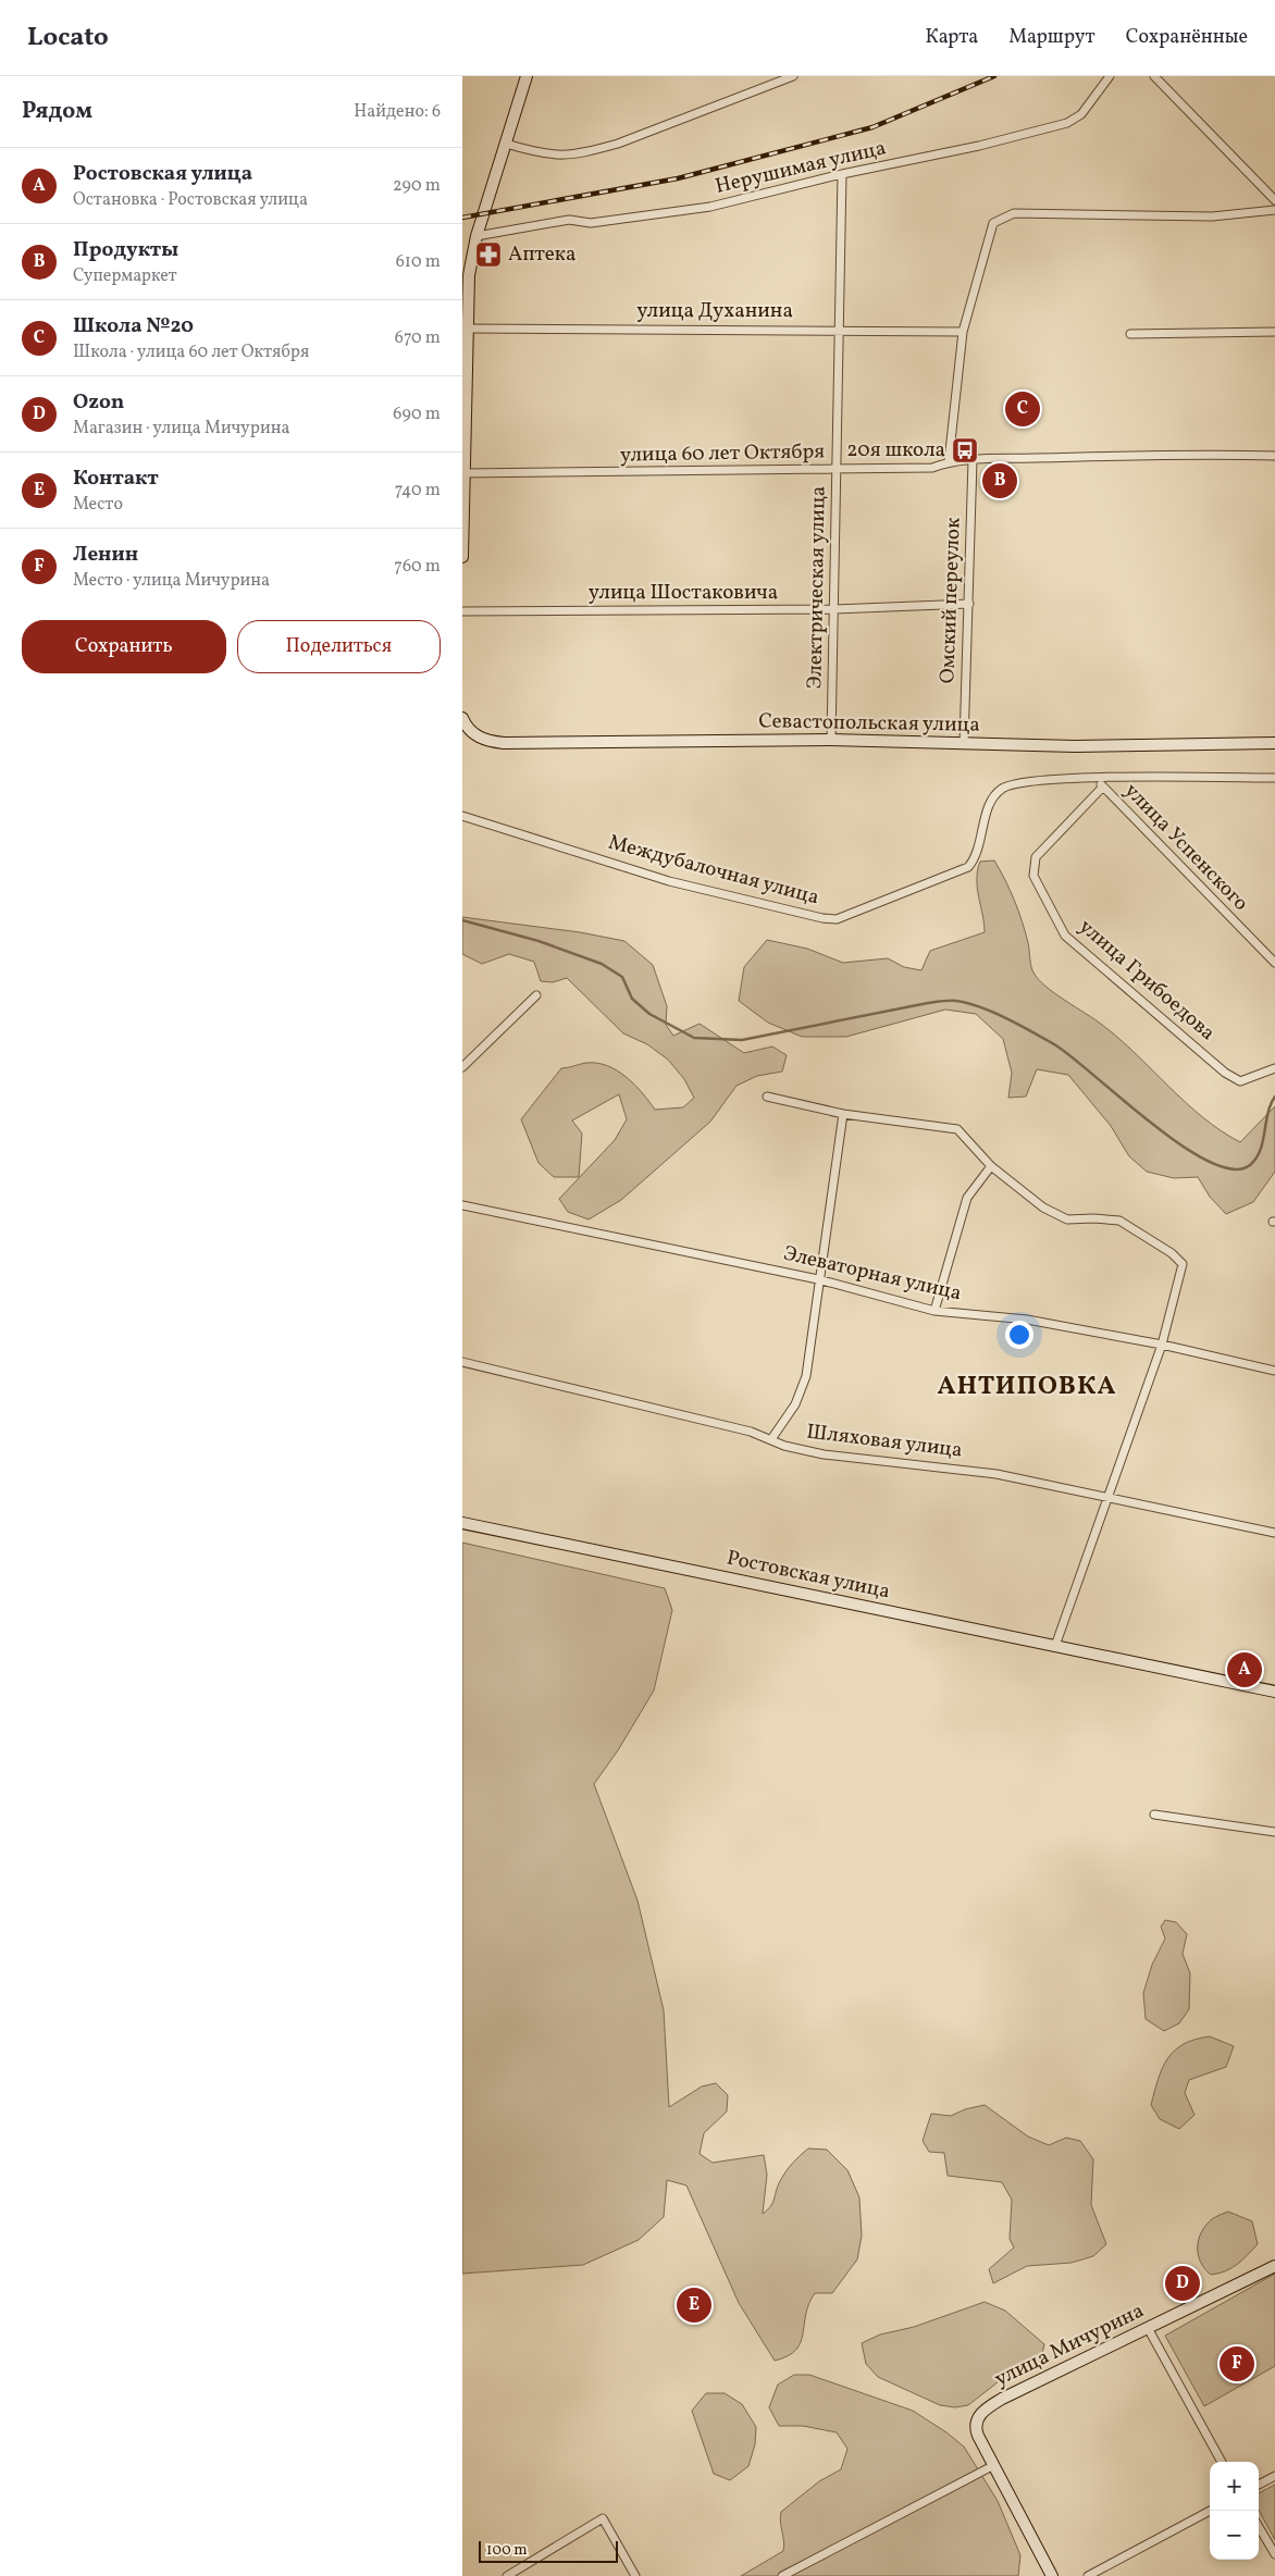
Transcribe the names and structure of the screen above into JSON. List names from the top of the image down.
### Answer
{
  "streets": {
    "street": [
      "Нерушимая улица",
      "улица Духанина",
      "улица 60 лет Октября",
      "Электрическая улица",
      "улица Шостаковича",
      "Омский переулок",
      "Севастопольская улица",
      "улица Успенского",
      "Междубалочная улица",
      "улица Грибоедова",
      "Элеваторная улица",
      "Шляховая улица",
      "Ростовская улица",
      "улица Мичурина"
    ]
  },
  "crossings": [
    ["Нерушимая улица", "Электрическая улица"],
    ["улица Духанина", "Электрическая улица"],
    ["улица 60 лет Октября", "Электрическая улица"],
    ["улица 60 лет Октября", "Омский переулок"],
    ["Электрическая улица", "улица Шостаковича"],
    ["Электрическая улица", "Севастопольская улица"],
    ["улица Шостаковича", "Омский переулок"],
    ["Омский переулок", "Севастопольская улица"],
    ["улица Успенского", "Междубалочная улица"],
    ["улица Успенского", "улица Грибоедова"]
  ],
  "districts": ["АНТИПОВКА"],
  "places": {
    "pharmacy": ["Аптека"],
    "bus stop": ["20я школа"]
  },
  "scale_bar": "100 m",
  "page": {
    "header": "Locato",
    "nav": ["Карта", "Маршрут", "Сохранённые"],
    "heading": ["Рядом", "Найдено: 6"],
    "list": [
      {
        "mark": "A",
        "name": "Ростовская улица",
        "note": "Остановка · Ростовская улица",
        "value": "290 m"
      },
      {
        "mark": "B",
        "name": "Продукты",
        "note": "Супермаркет",
        "value": "610 m"
      },
      {
        "mark": "C",
        "name": "Школа №20",
        "note": "Школа · улица 60 лет Октября",
        "value": "670 m"
      },
      {
        "mark": "D",
        "name": "Ozon",
        "note": "Магазин · улица Мичурина",
        "value": "690 m"
      },
      {
        "mark": "E",
        "name": "Контакт",
        "note": "Место",
        "value": "740 m"
      },
      {
        "mark": "F",
        "name": "Ленин",
        "note": "Место · улица Мичурина",
        "value": "760 m"
      }
    ],
    "pins": [
      "C",
      "B",
      "A",
      "D",
      "E",
      "F"
    ],
    "buttons": ["Сохранить", "Поделиться"],
    "map_buttons": ["+", "−"],
    "scale": "100 m"
  }
}
